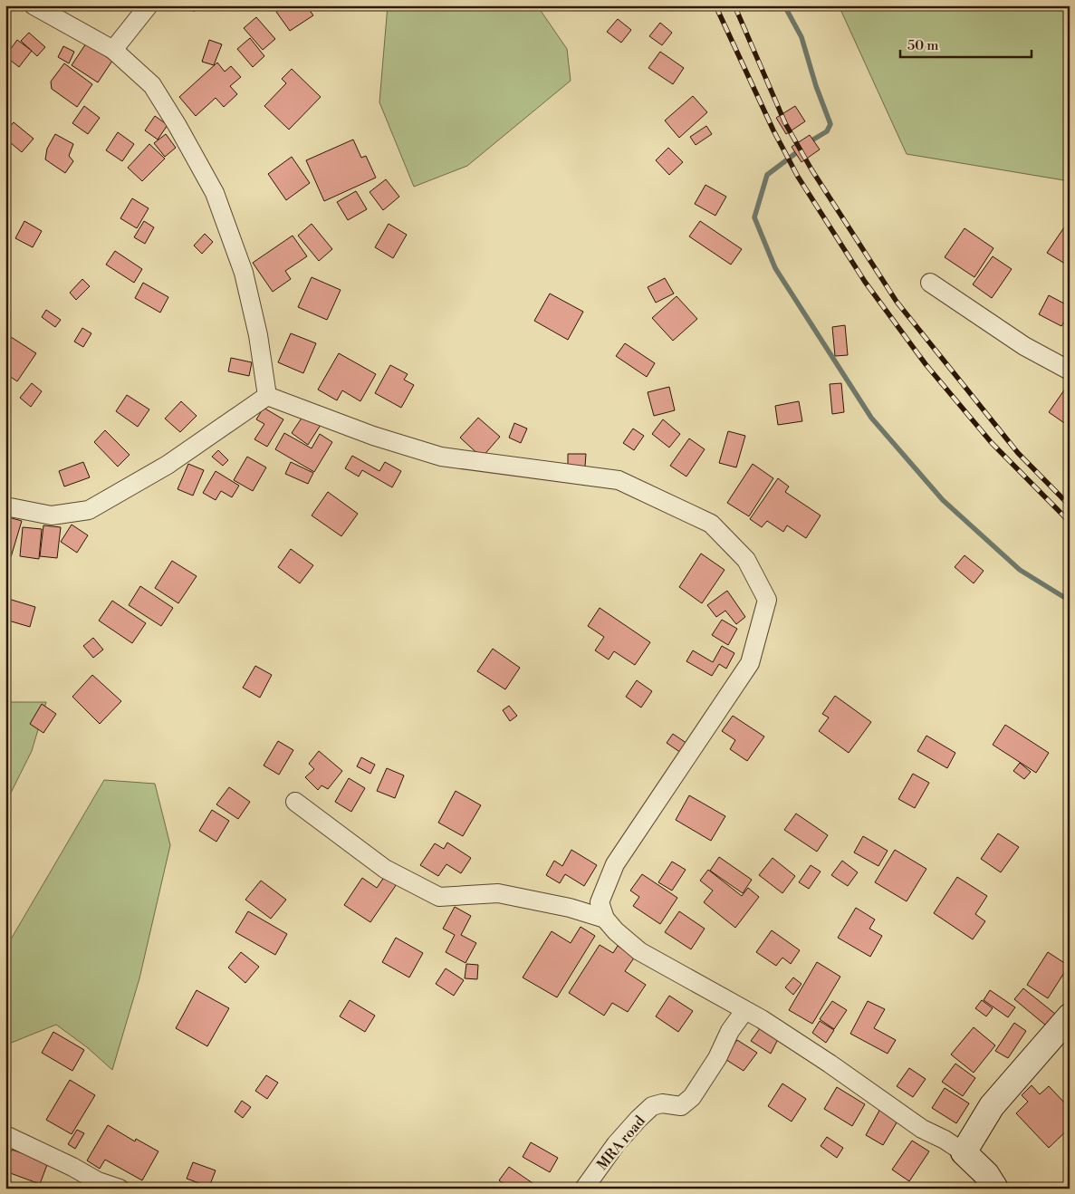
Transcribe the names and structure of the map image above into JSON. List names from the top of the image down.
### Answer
{
  "streets": {
    "street": ["MRA road"]
  },
  "scale_bar": "50 m"
}
